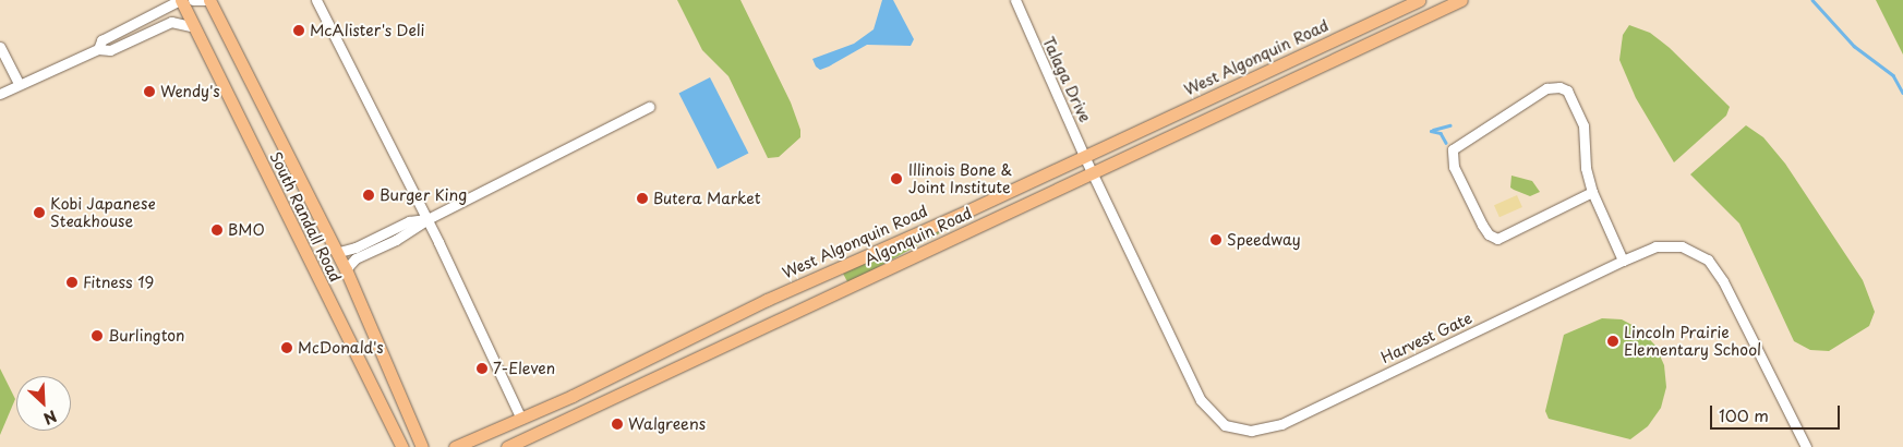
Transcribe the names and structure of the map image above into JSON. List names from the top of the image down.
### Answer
{
  "streets": {
    "main road": ["West Algonquin Road", "South Randall Road", "Algonquin Road"],
    "street": ["Talaga Drive", "Harvest Gate"]
  },
  "crossings": [
    ["West Algonquin Road", "Talaga Drive"],
    ["Talaga Drive", "Algonquin Road"],
    ["Talaga Drive", "Harvest Gate"],
    ["Algonquin Road", "Harvest Gate"]
  ],
  "places": [
    "McAlister's Deli",
    "Wendy's",
    "Illinois Bone & Joint Institute",
    "Burger King",
    "Butera Market",
    "Kobi Japanese Steakhouse",
    "BMO",
    "Speedway",
    "Fitness 19",
    "Burlington",
    "Lincoln Prairie Elementary School",
    "McDonald's",
    "7-Eleven",
    "Walgreens"
  ],
  "scale_bar": "100 m",
  "north": "bottom right"
}
